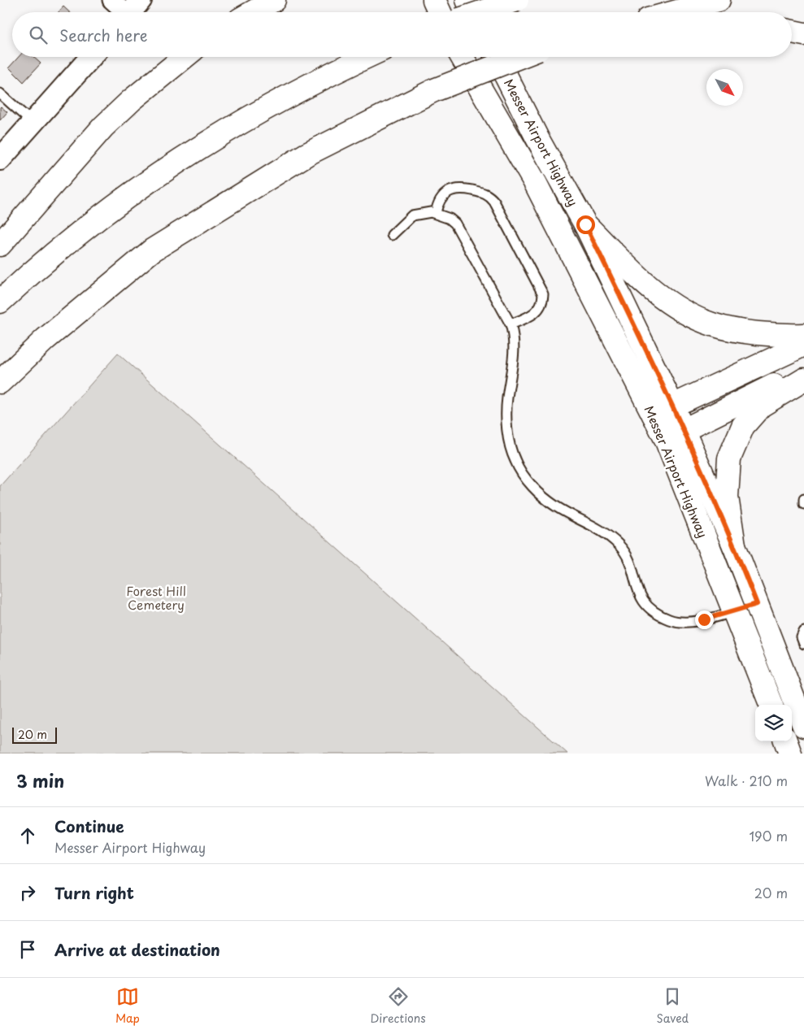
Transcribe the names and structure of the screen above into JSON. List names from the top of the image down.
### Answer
{
  "streets": {
    "main road": ["Messer Airport Highway"]
  },
  "parks": ["Forest Hill Cemetery"],
  "scale_bar": "20 m",
  "north": "bottom right",
  "page": {
    "search": "Search here",
    "scale": "20 m",
    "heading": ["3 min", "Walk · 210 m"],
    "list": [
      ["Continue", "Messer Airport Highway", "190 m"],
      ["Turn right", "20 m"],
      "Arrive at destination"
    ],
    "nav": ["Map", "Directions", "Saved"]
  }
}
